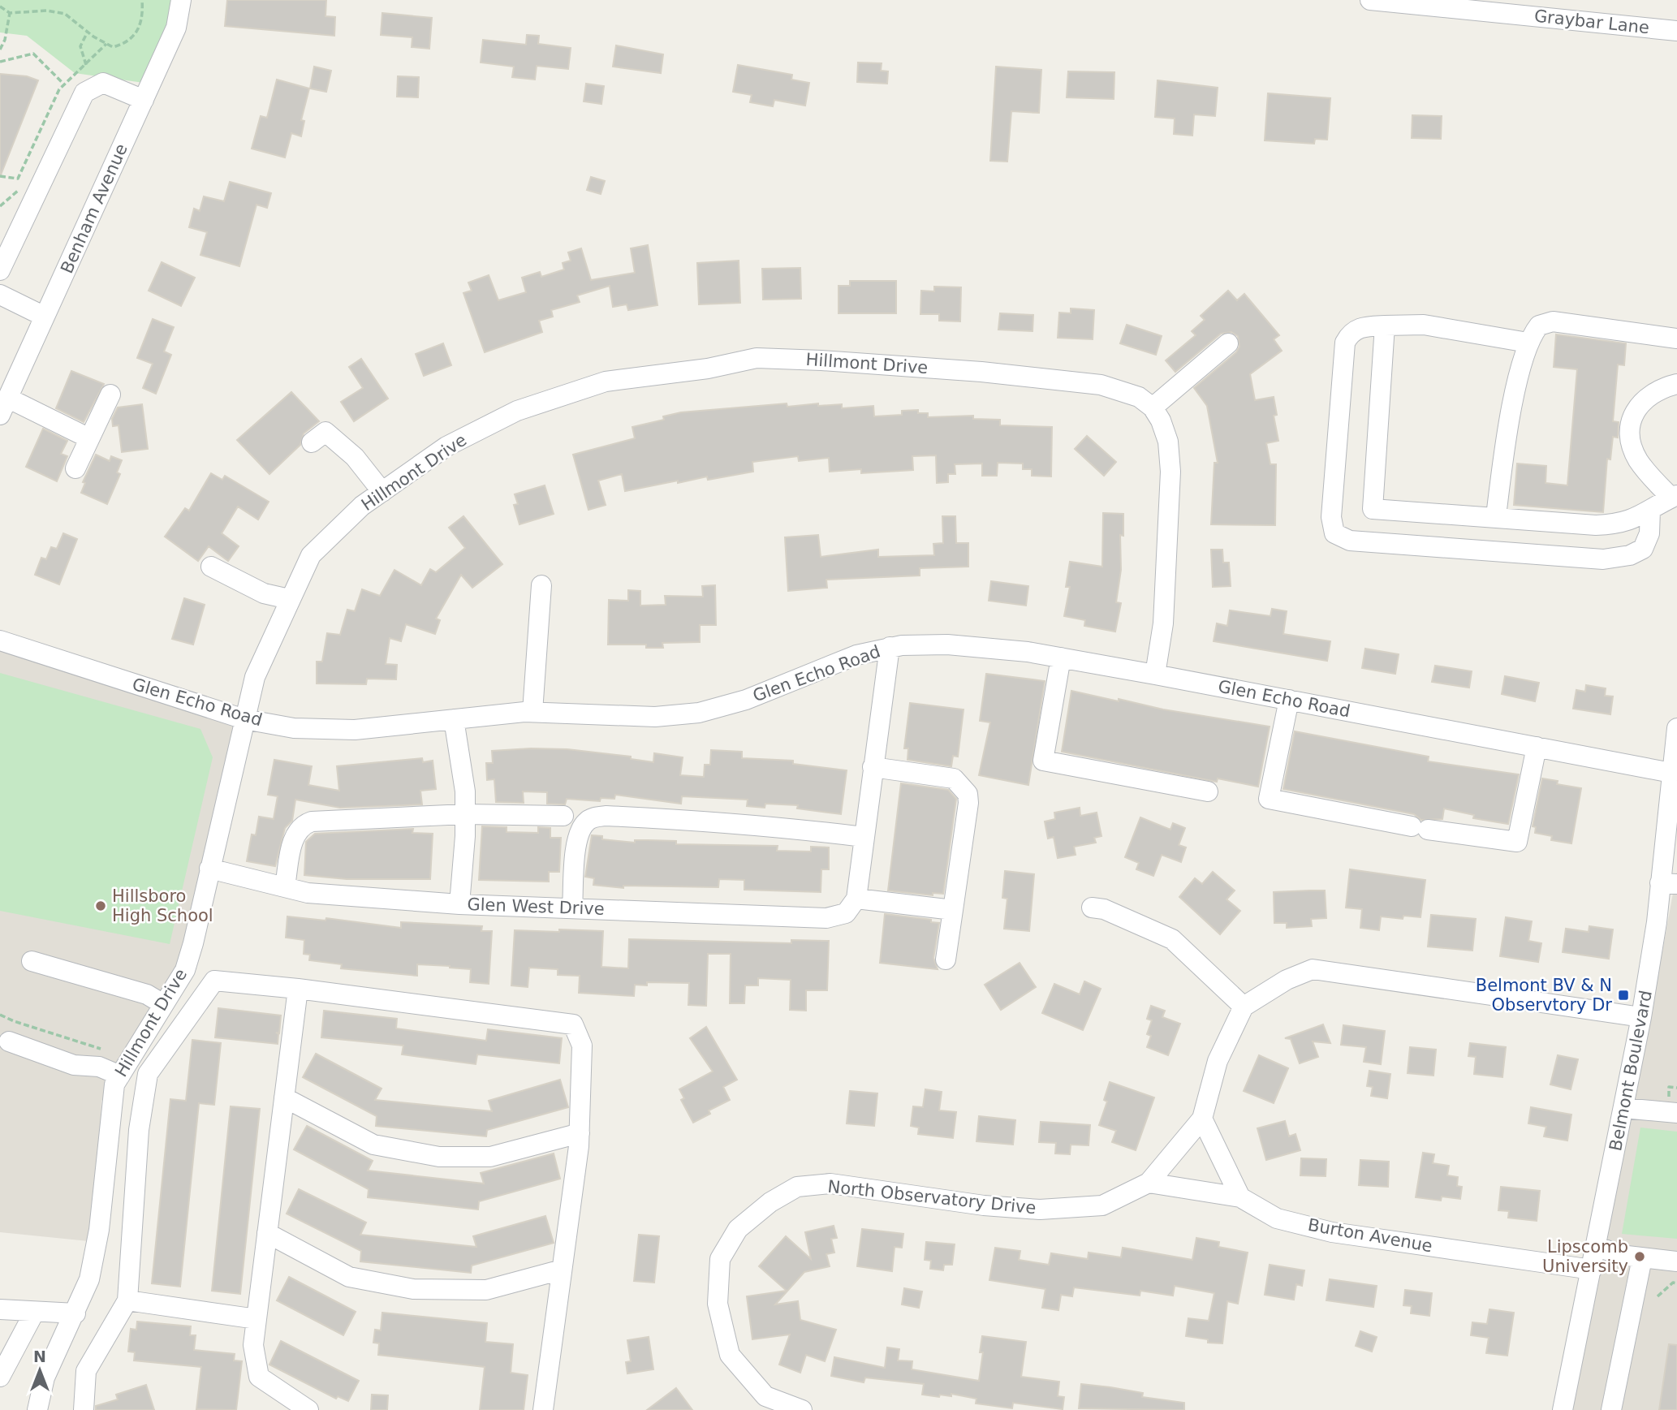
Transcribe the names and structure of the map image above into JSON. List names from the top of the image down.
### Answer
{
  "streets": {
    "street": [
      "Graybar Lane",
      "Benham Avenue",
      "Hillmont Drive",
      "Glen Echo Road",
      "Glen West Drive",
      "Belmont Boulevard",
      "North Observatory Drive",
      "Burton Avenue"
    ]
  },
  "crossings": [
    ["Hillmont Drive", "Glen Echo Road"],
    ["Hillmont Drive", "Glen West Drive"],
    ["Glen Echo Road", "Belmont Boulevard"],
    ["Belmont Boulevard", "Burton Avenue"]
  ],
  "places": {
    "other": ["Hillsboro High School", "Lipscomb University"],
    "transit": ["Belmont BV & N Observtory Dr"]
  },
  "north": "top"
}
